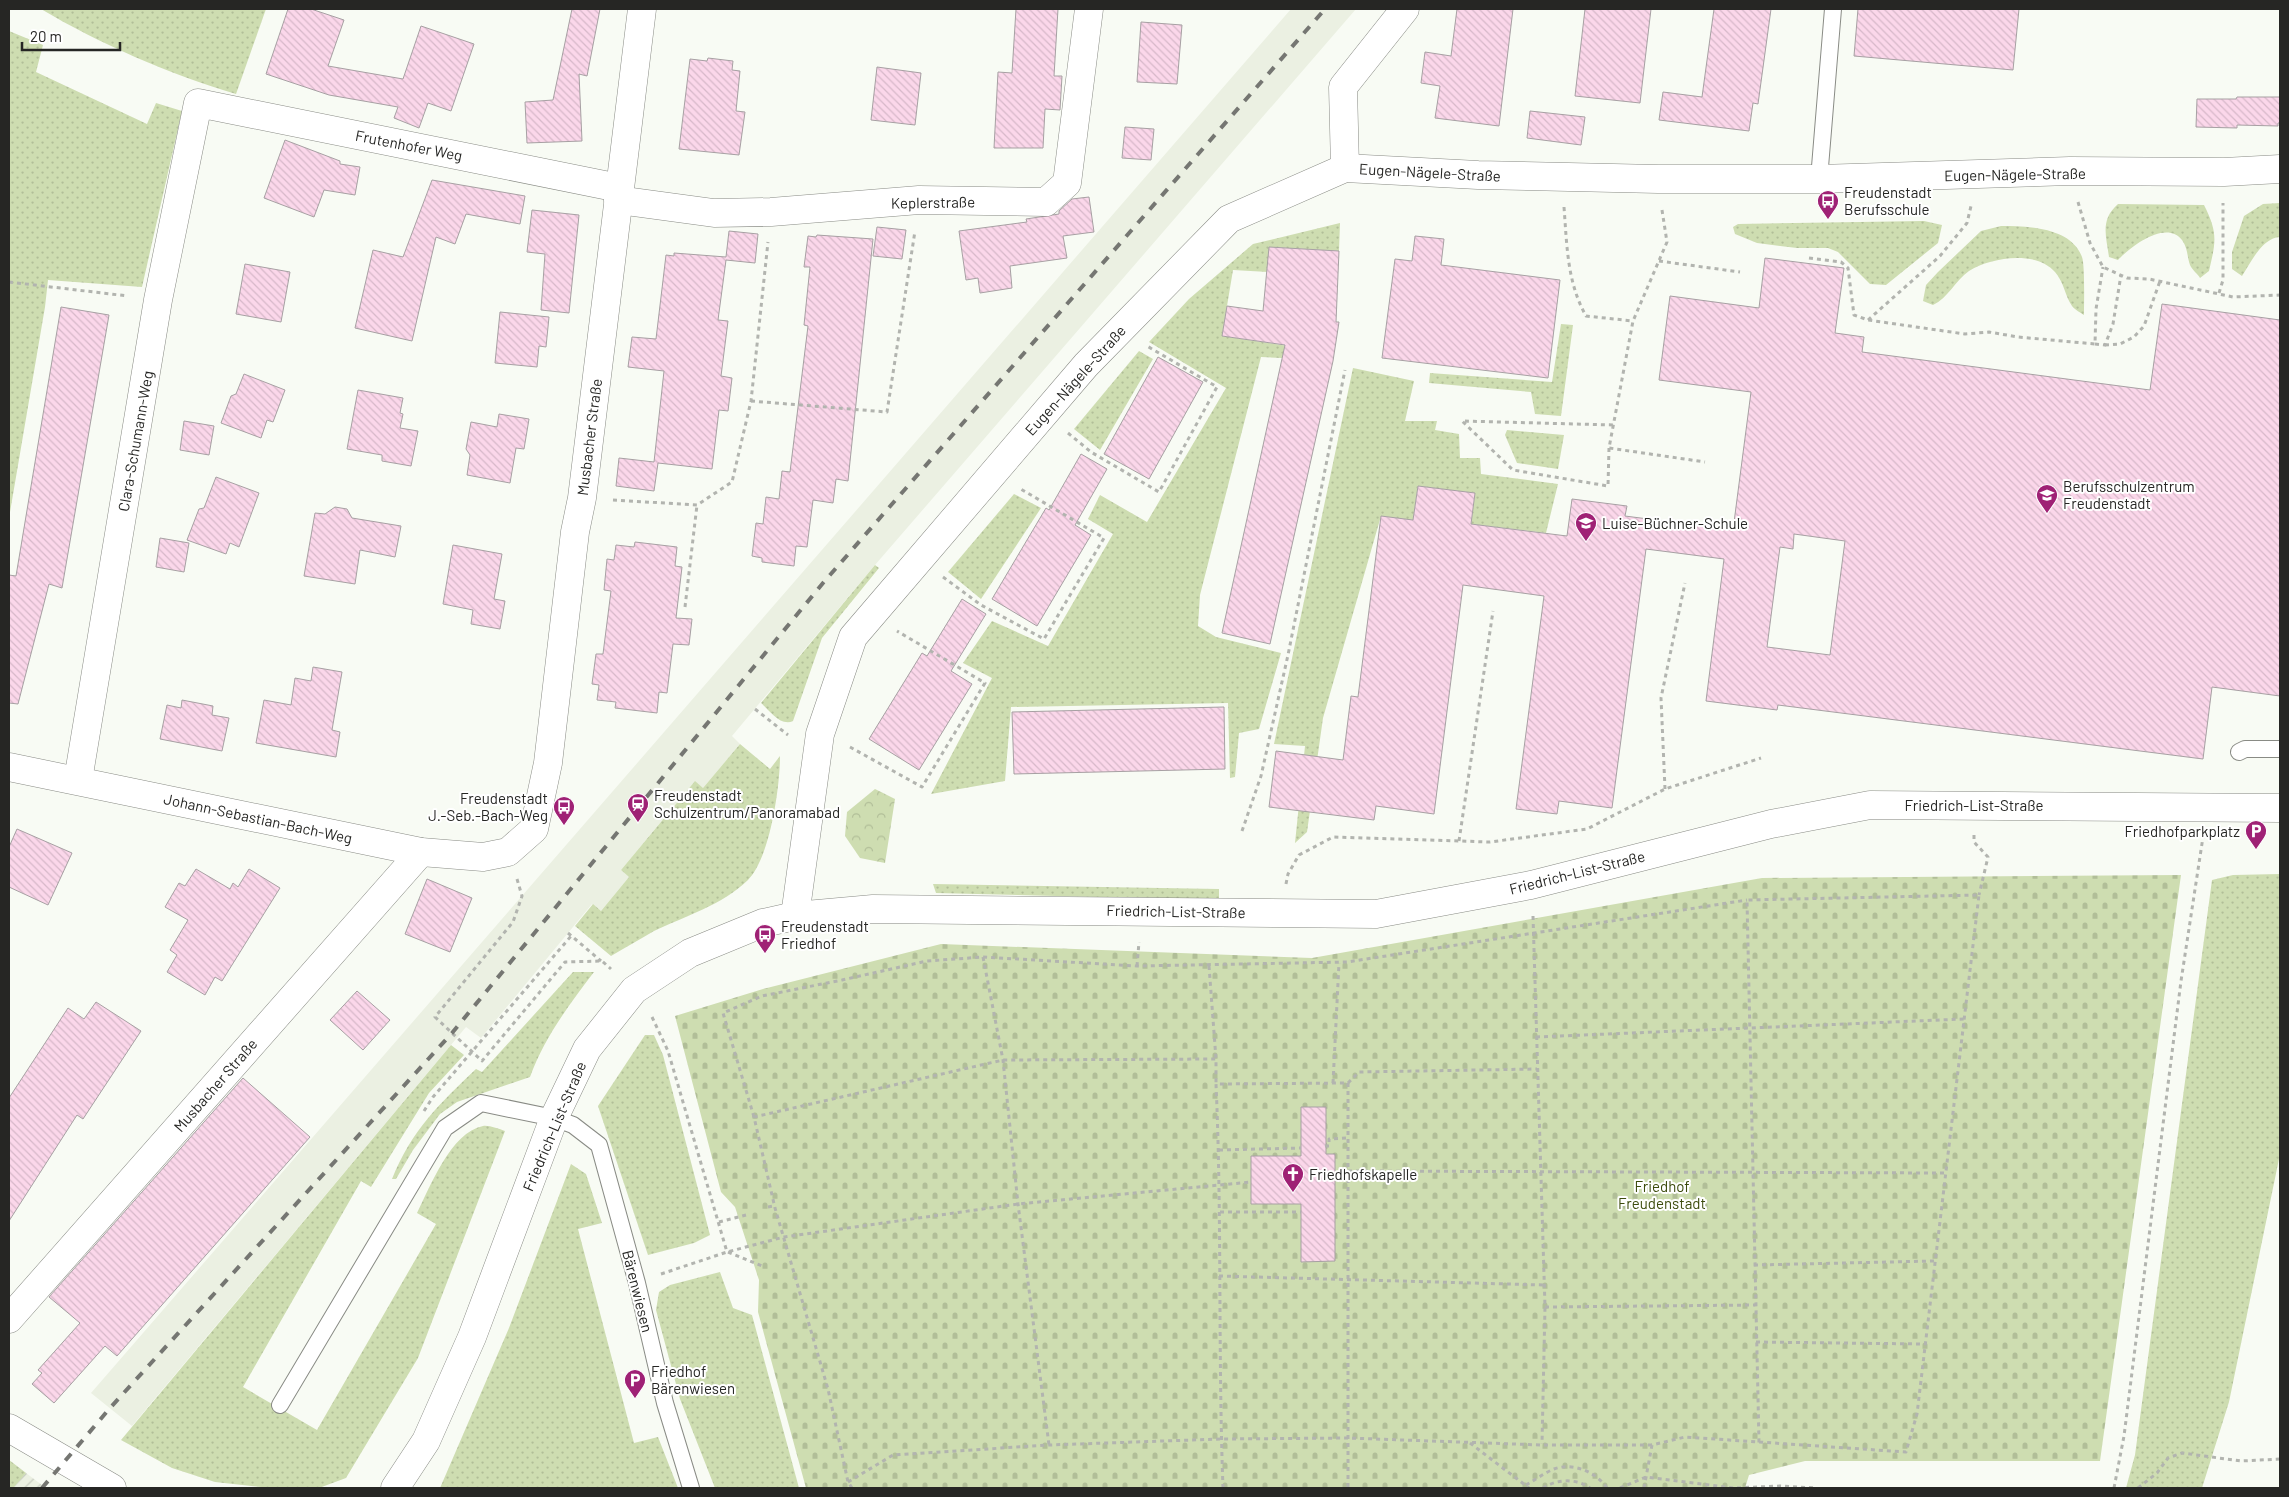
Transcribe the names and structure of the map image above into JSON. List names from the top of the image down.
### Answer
{
  "streets": {
    "street": [
      "Frutenhofer Weg",
      "Eugen-Nägele-Straße",
      "Keplerstraße",
      "Musbacher Straße",
      "Clara-Schumann-Weg",
      "Friedrich-List-Straße",
      "Johann-Sebastian-Bach-Weg"
    ],
    "lane": ["Bärenwiesen"]
  },
  "crossings": [
    ["Frutenhofer Weg", "Keplerstraße"],
    ["Frutenhofer Weg", "Musbacher Straße"],
    ["Frutenhofer Weg", "Clara-Schumann-Weg"],
    ["Eugen-Nägele-Straße", "Friedrich-List-Straße"],
    ["Keplerstraße", "Musbacher Straße"],
    ["Musbacher Straße", "Johann-Sebastian-Bach-Weg"],
    ["Clara-Schumann-Weg", "Johann-Sebastian-Bach-Weg"],
    ["Friedrich-List-Straße", "Bärenwiesen"]
  ],
  "parks": ["Friedhof Freudenstadt"],
  "places": {
    "bus stop": ["Freudenstadt Berufsschule", "Freudenstadt J.-Seb.-Bach-Weg", "Freudenstadt Friedhof"],
    "school or university": ["Berufsschulzentrum Freudenstadt", "Luise-Büchner-Schule"],
    "station": ["Freudenstadt Schulzentrum/Panoramabad"],
    "parking": ["Friedhofparkplatz", "Friedhof Bärenwiesen"],
    "church": ["Friedhofskapelle"]
  },
  "scale_bar": "20 m"
}
